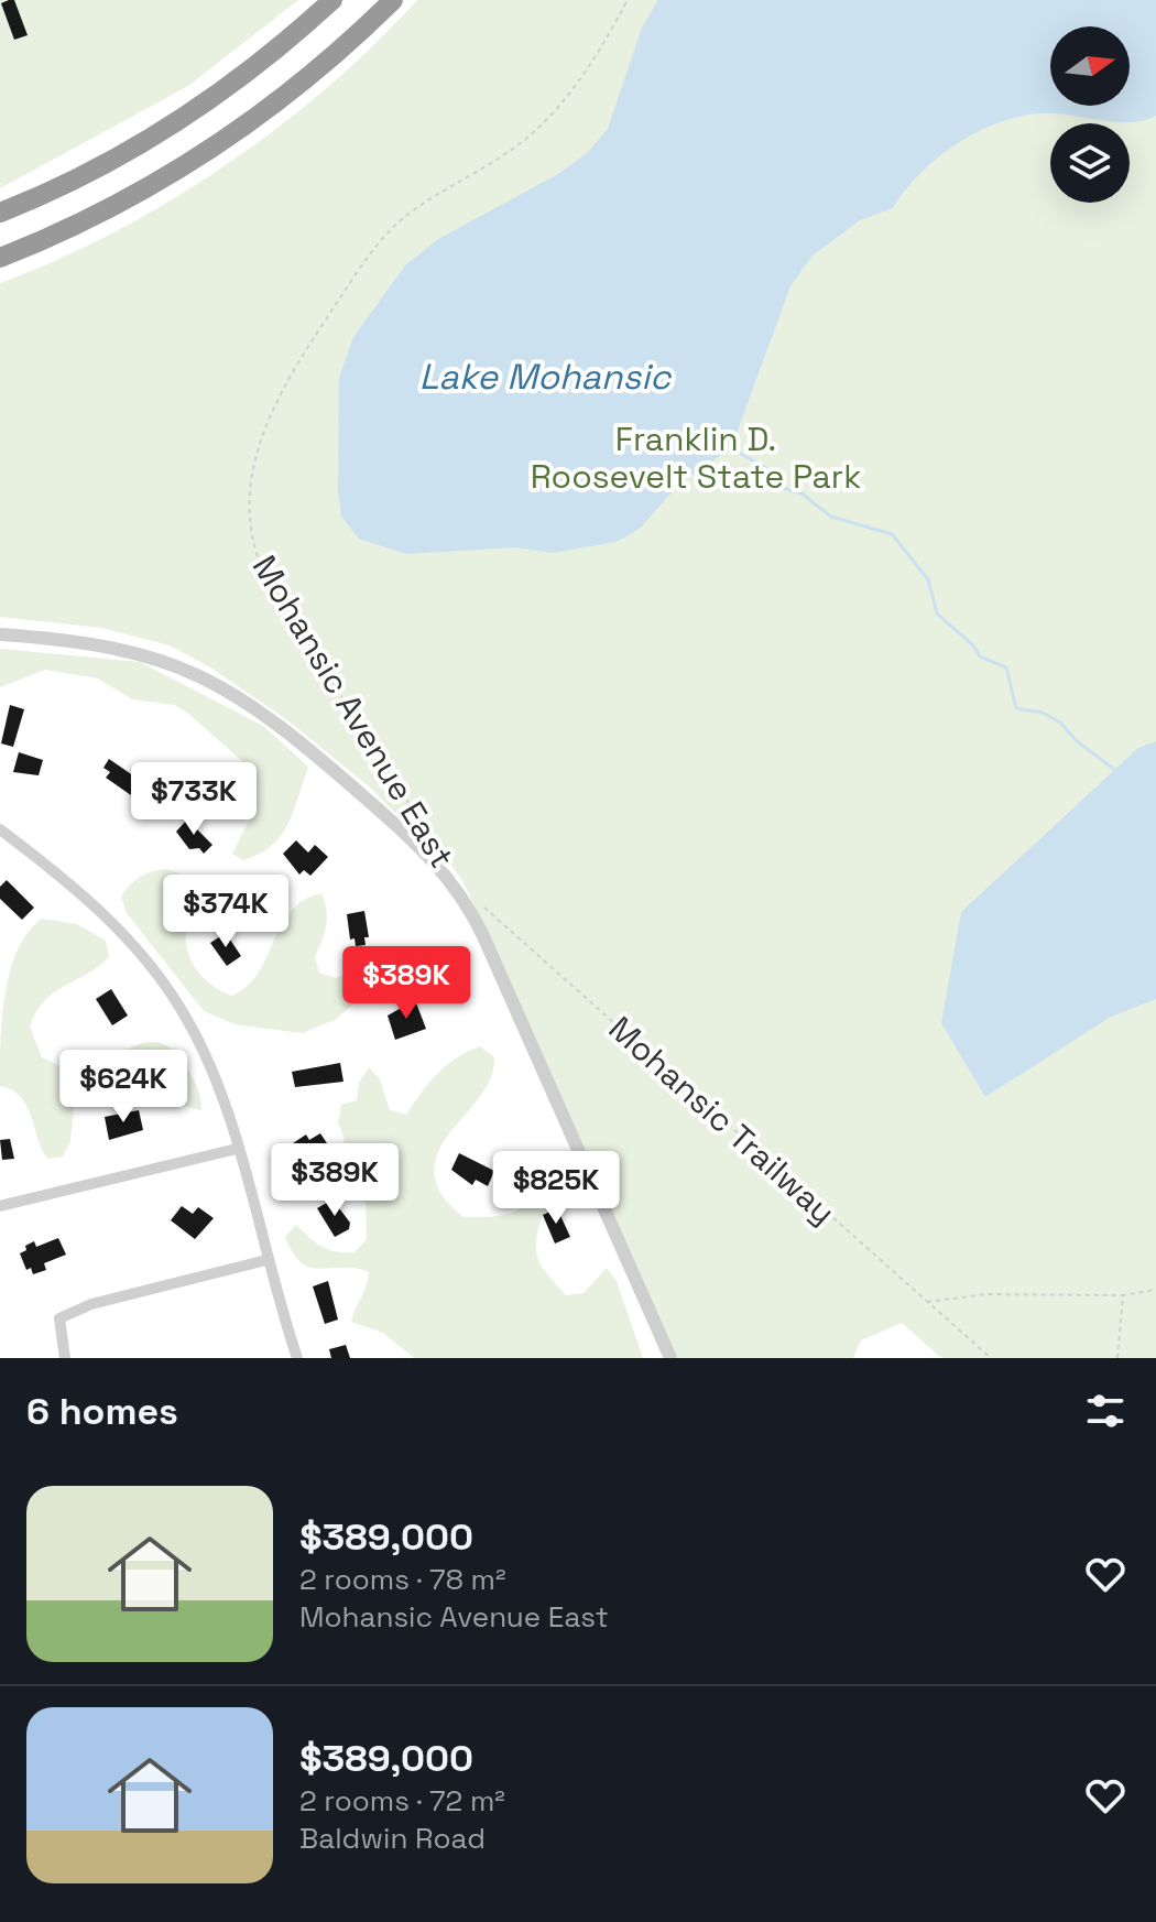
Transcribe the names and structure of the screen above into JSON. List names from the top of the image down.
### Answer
{
  "streets": {
    "street": ["Mohansic Avenue East"],
    "path": ["Mohansic Trailway"]
  },
  "water": ["Lake Mohansic"],
  "parks": ["Franklin D. Roosevelt State Park"],
  "north": "right",
  "page": {
    "price": [
      "$733K",
      "$374K",
      "$389K",
      "$624K",
      "$389K",
      "$825K"
    ],
    "heading": "6 homes",
    "list": [
      {
        "name": "$389,000",
        "note": "2 rooms · 78 m² · Mohansic Avenue East"
      },
      {
        "name": "$389,000",
        "note": "2 rooms · 72 m² · Baldwin Road"
      }
    ]
  }
}
